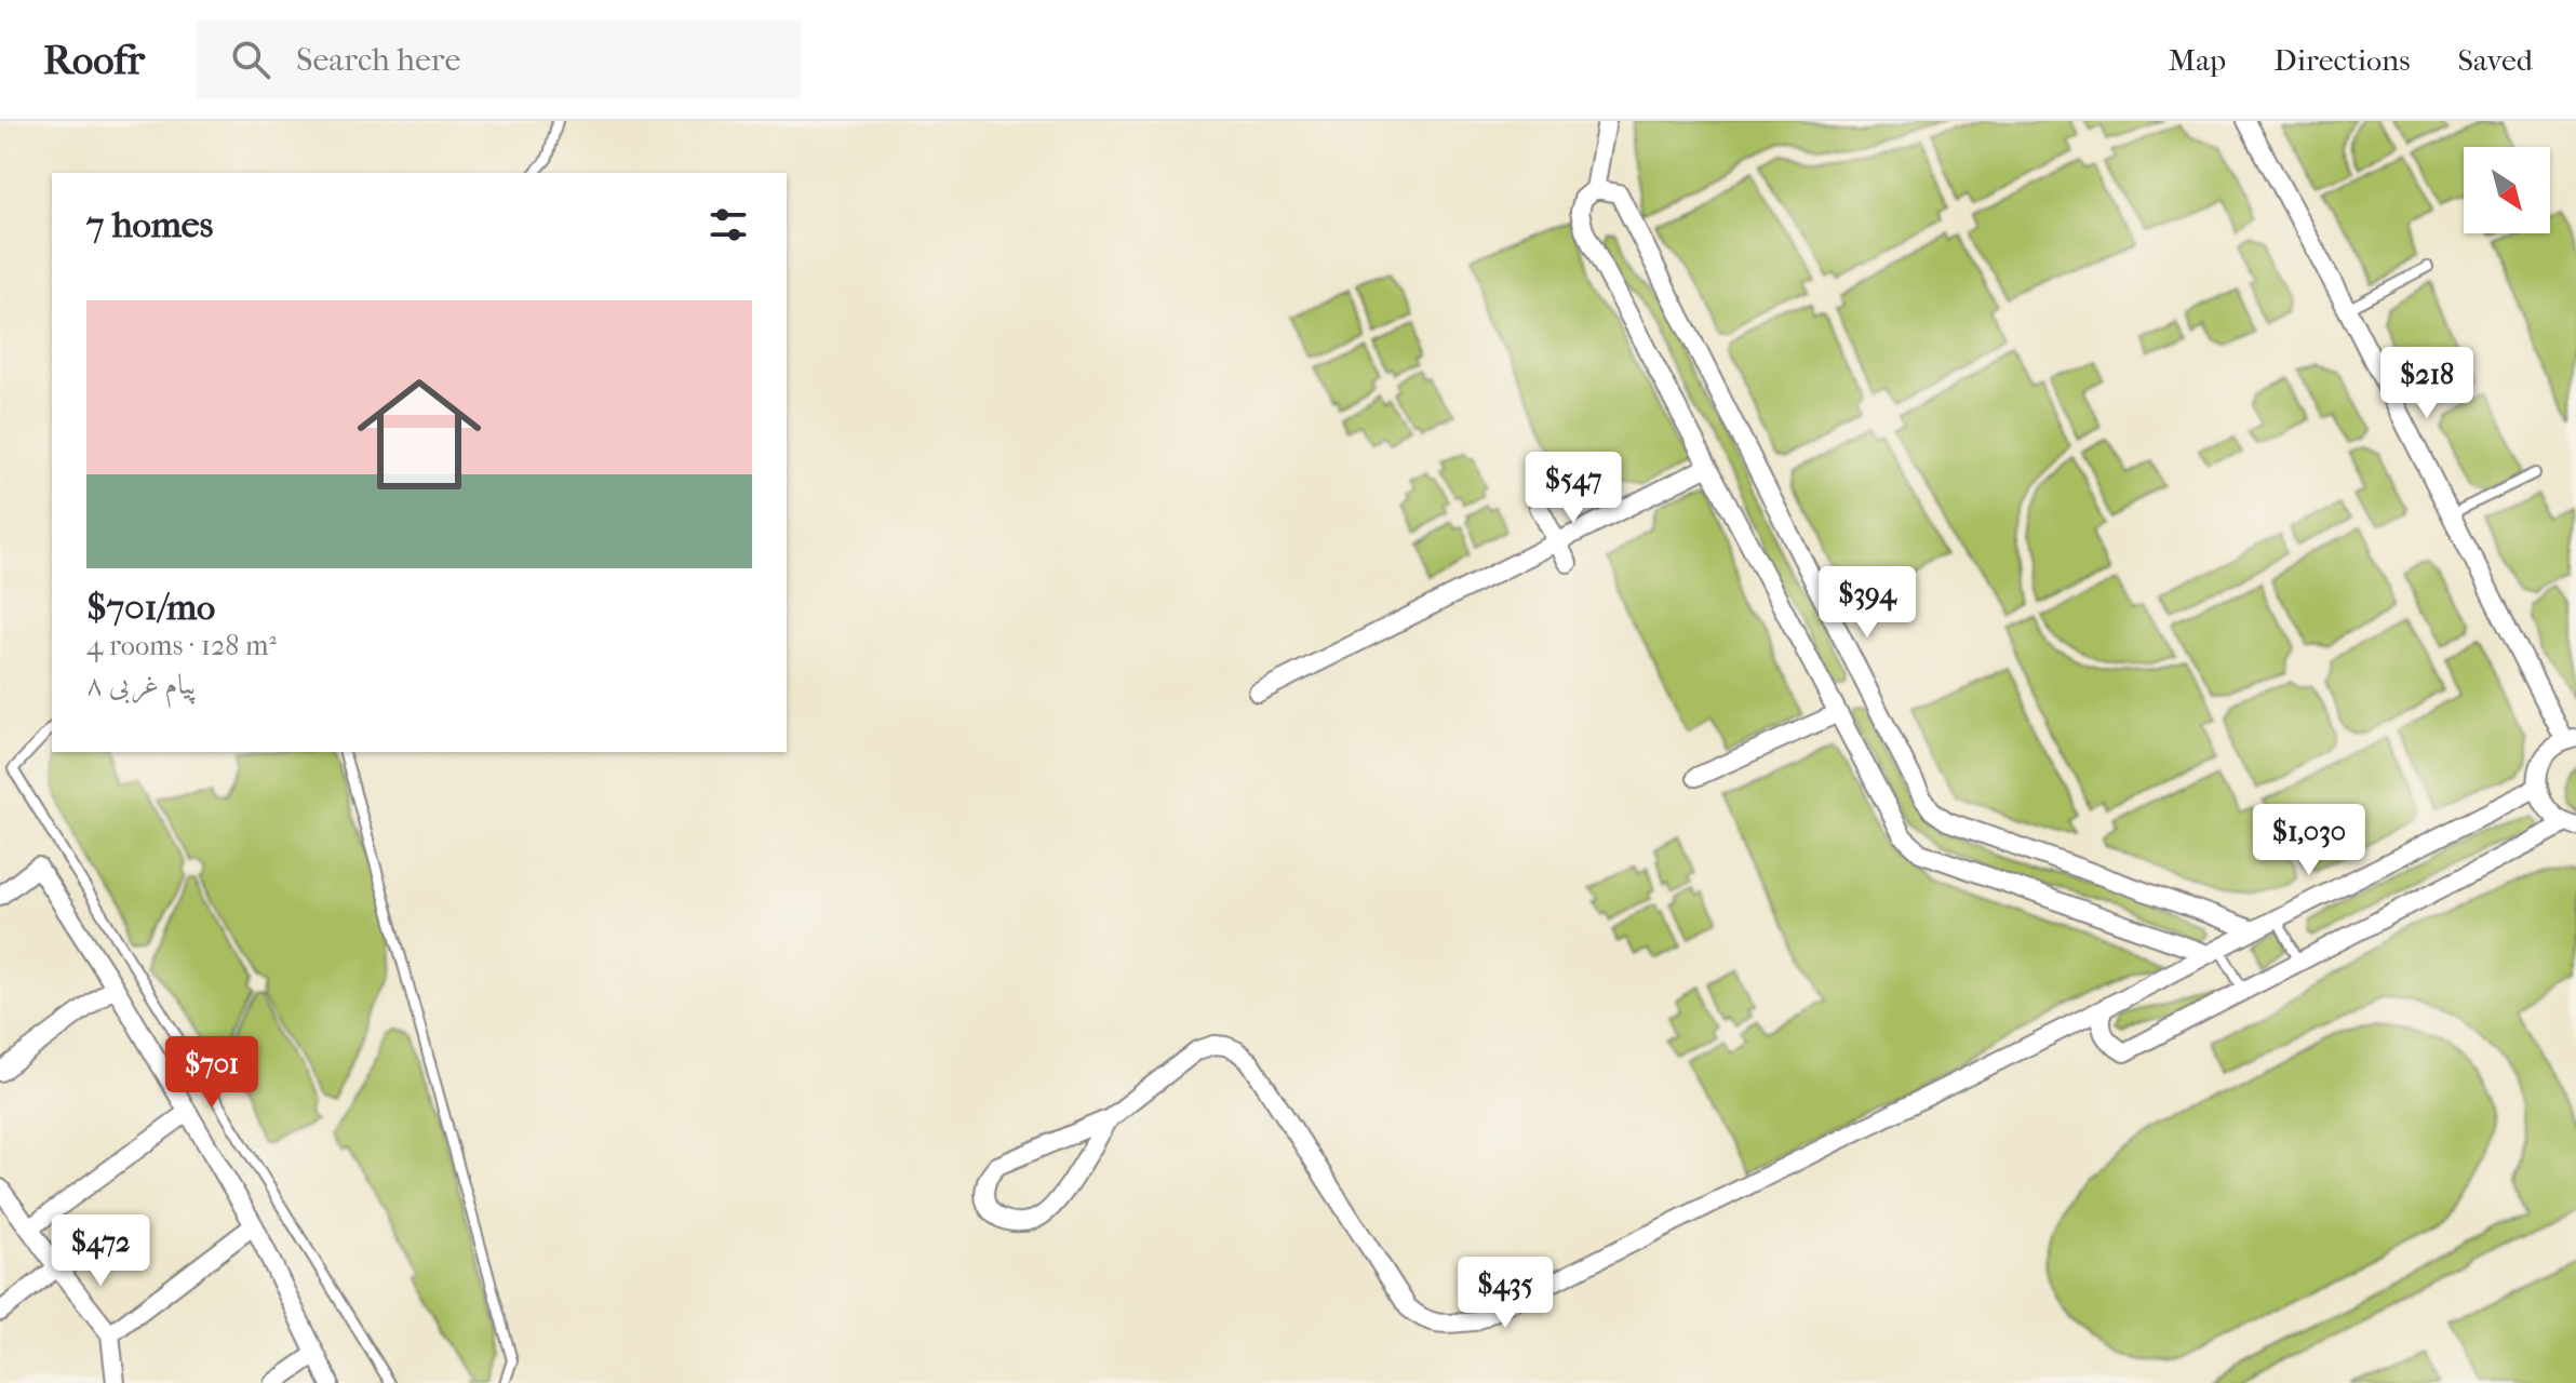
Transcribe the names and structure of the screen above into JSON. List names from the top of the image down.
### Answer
{
  "north": "bottom right",
  "page": {
    "header": "Roofr",
    "search": "Search here",
    "nav": ["Map", "Directions", "Saved"],
    "heading": "7 homes",
    "list": [
      {
        "name": "$701/mo",
        "note": "4 rooms · 128 m² · پیام غربی ۸"
      }
    ],
    "price": [
      "$218",
      "$547",
      "$394",
      "$1,030",
      "$701",
      "$472",
      "$435"
    ]
  }
}
